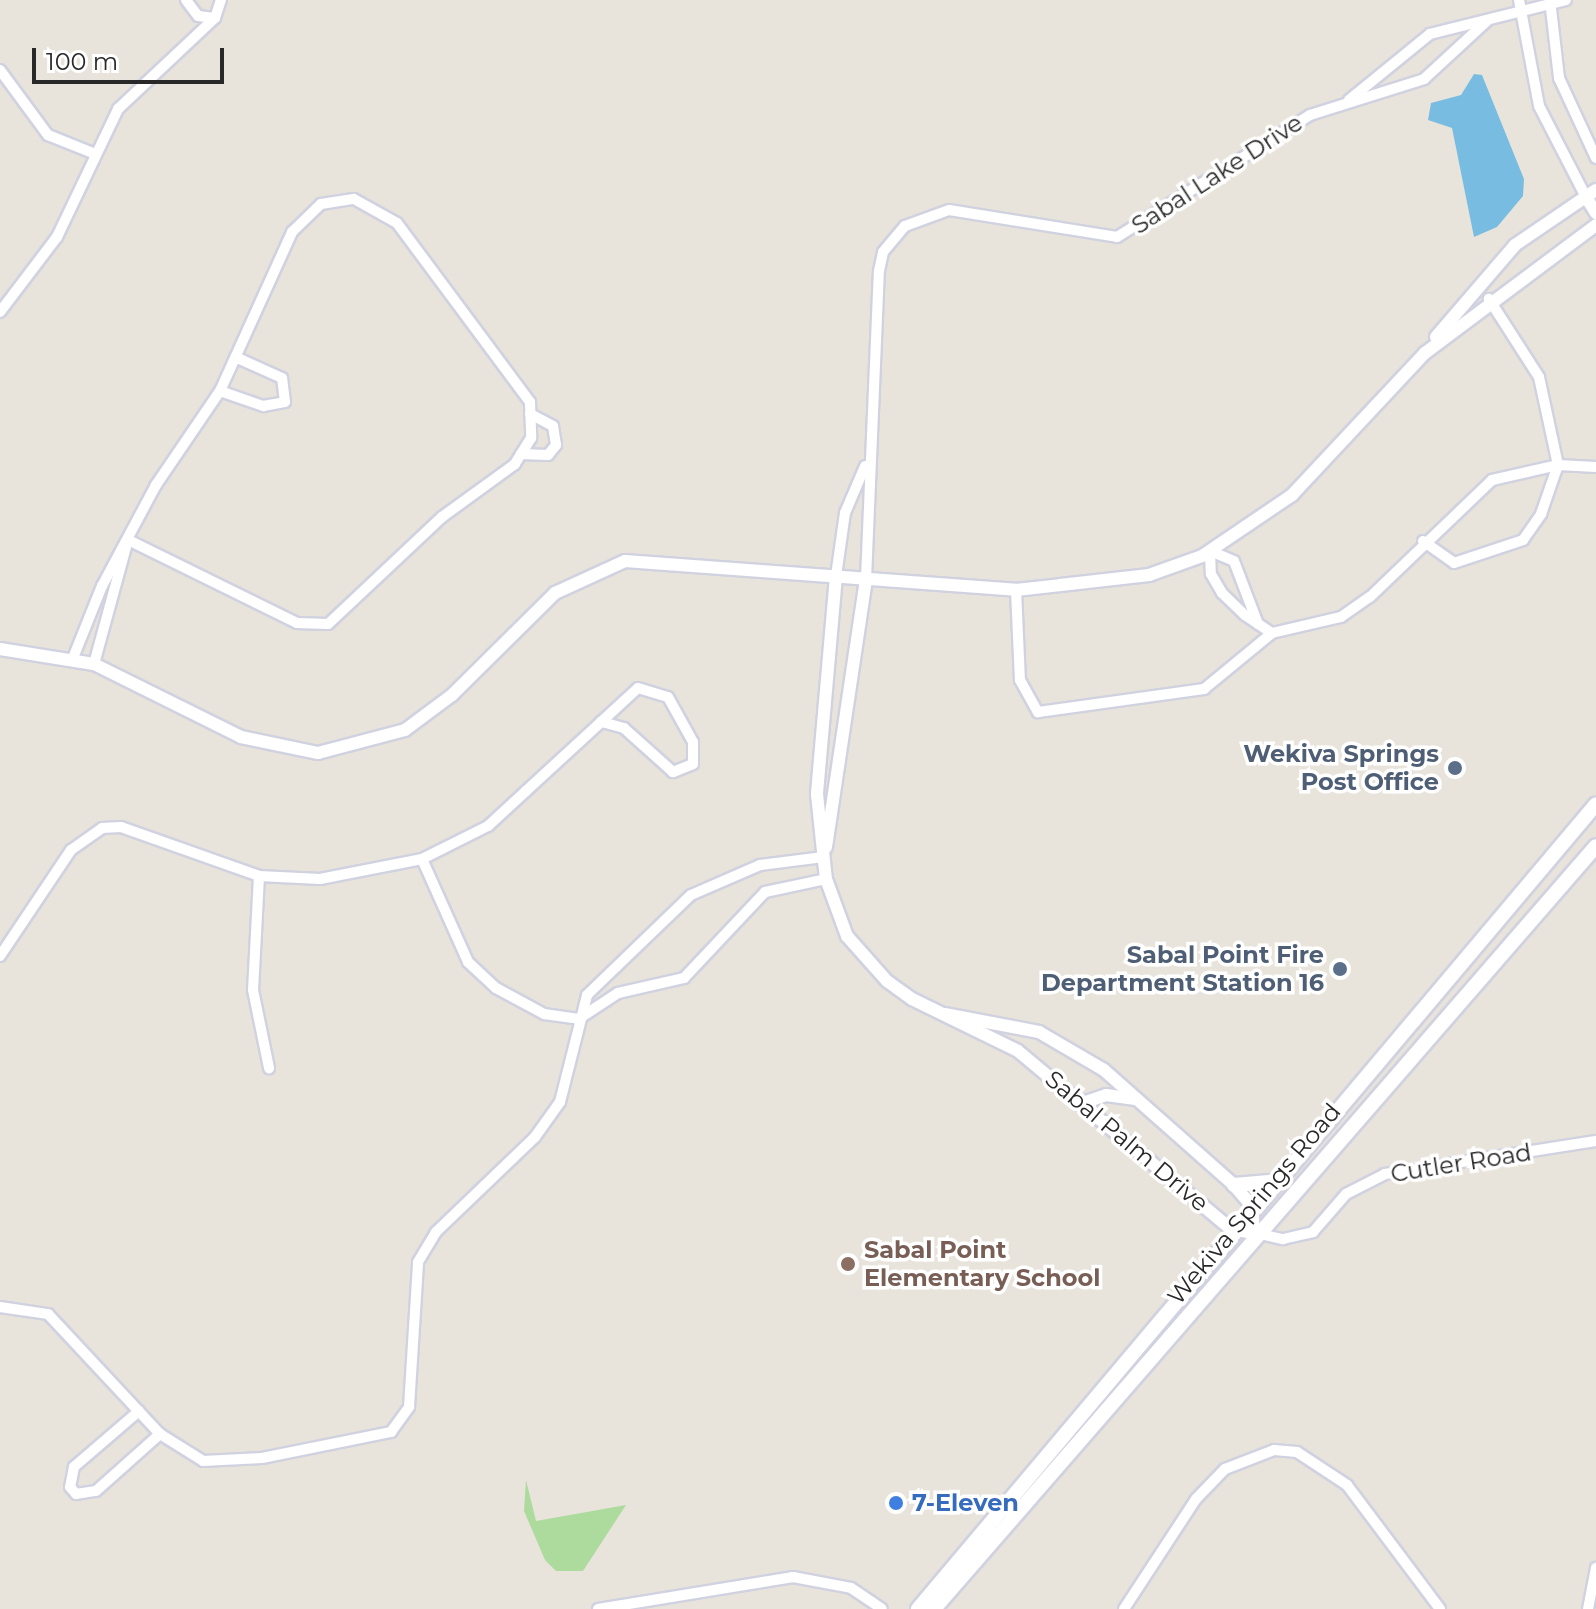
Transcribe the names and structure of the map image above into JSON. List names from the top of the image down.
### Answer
{
  "streets": {
    "main road": ["Wekiva Springs Road"],
    "street": ["Sabal Lake Drive", "Sabal Palm Drive", "Cutler Road"]
  },
  "crossings": [
    ["Sabal Lake Drive", "Sabal Palm Drive"],
    ["Sabal Palm Drive", "Cutler Road"],
    ["Sabal Palm Drive", "Wekiva Springs Road"],
    ["Cutler Road", "Wekiva Springs Road"]
  ],
  "places": [
    "Wekiva Springs Post Office",
    "Sabal Point Fire Department Station 16",
    "Sabal Point Elementary School",
    "7-Eleven"
  ],
  "scale_bar": "100 m"
}
